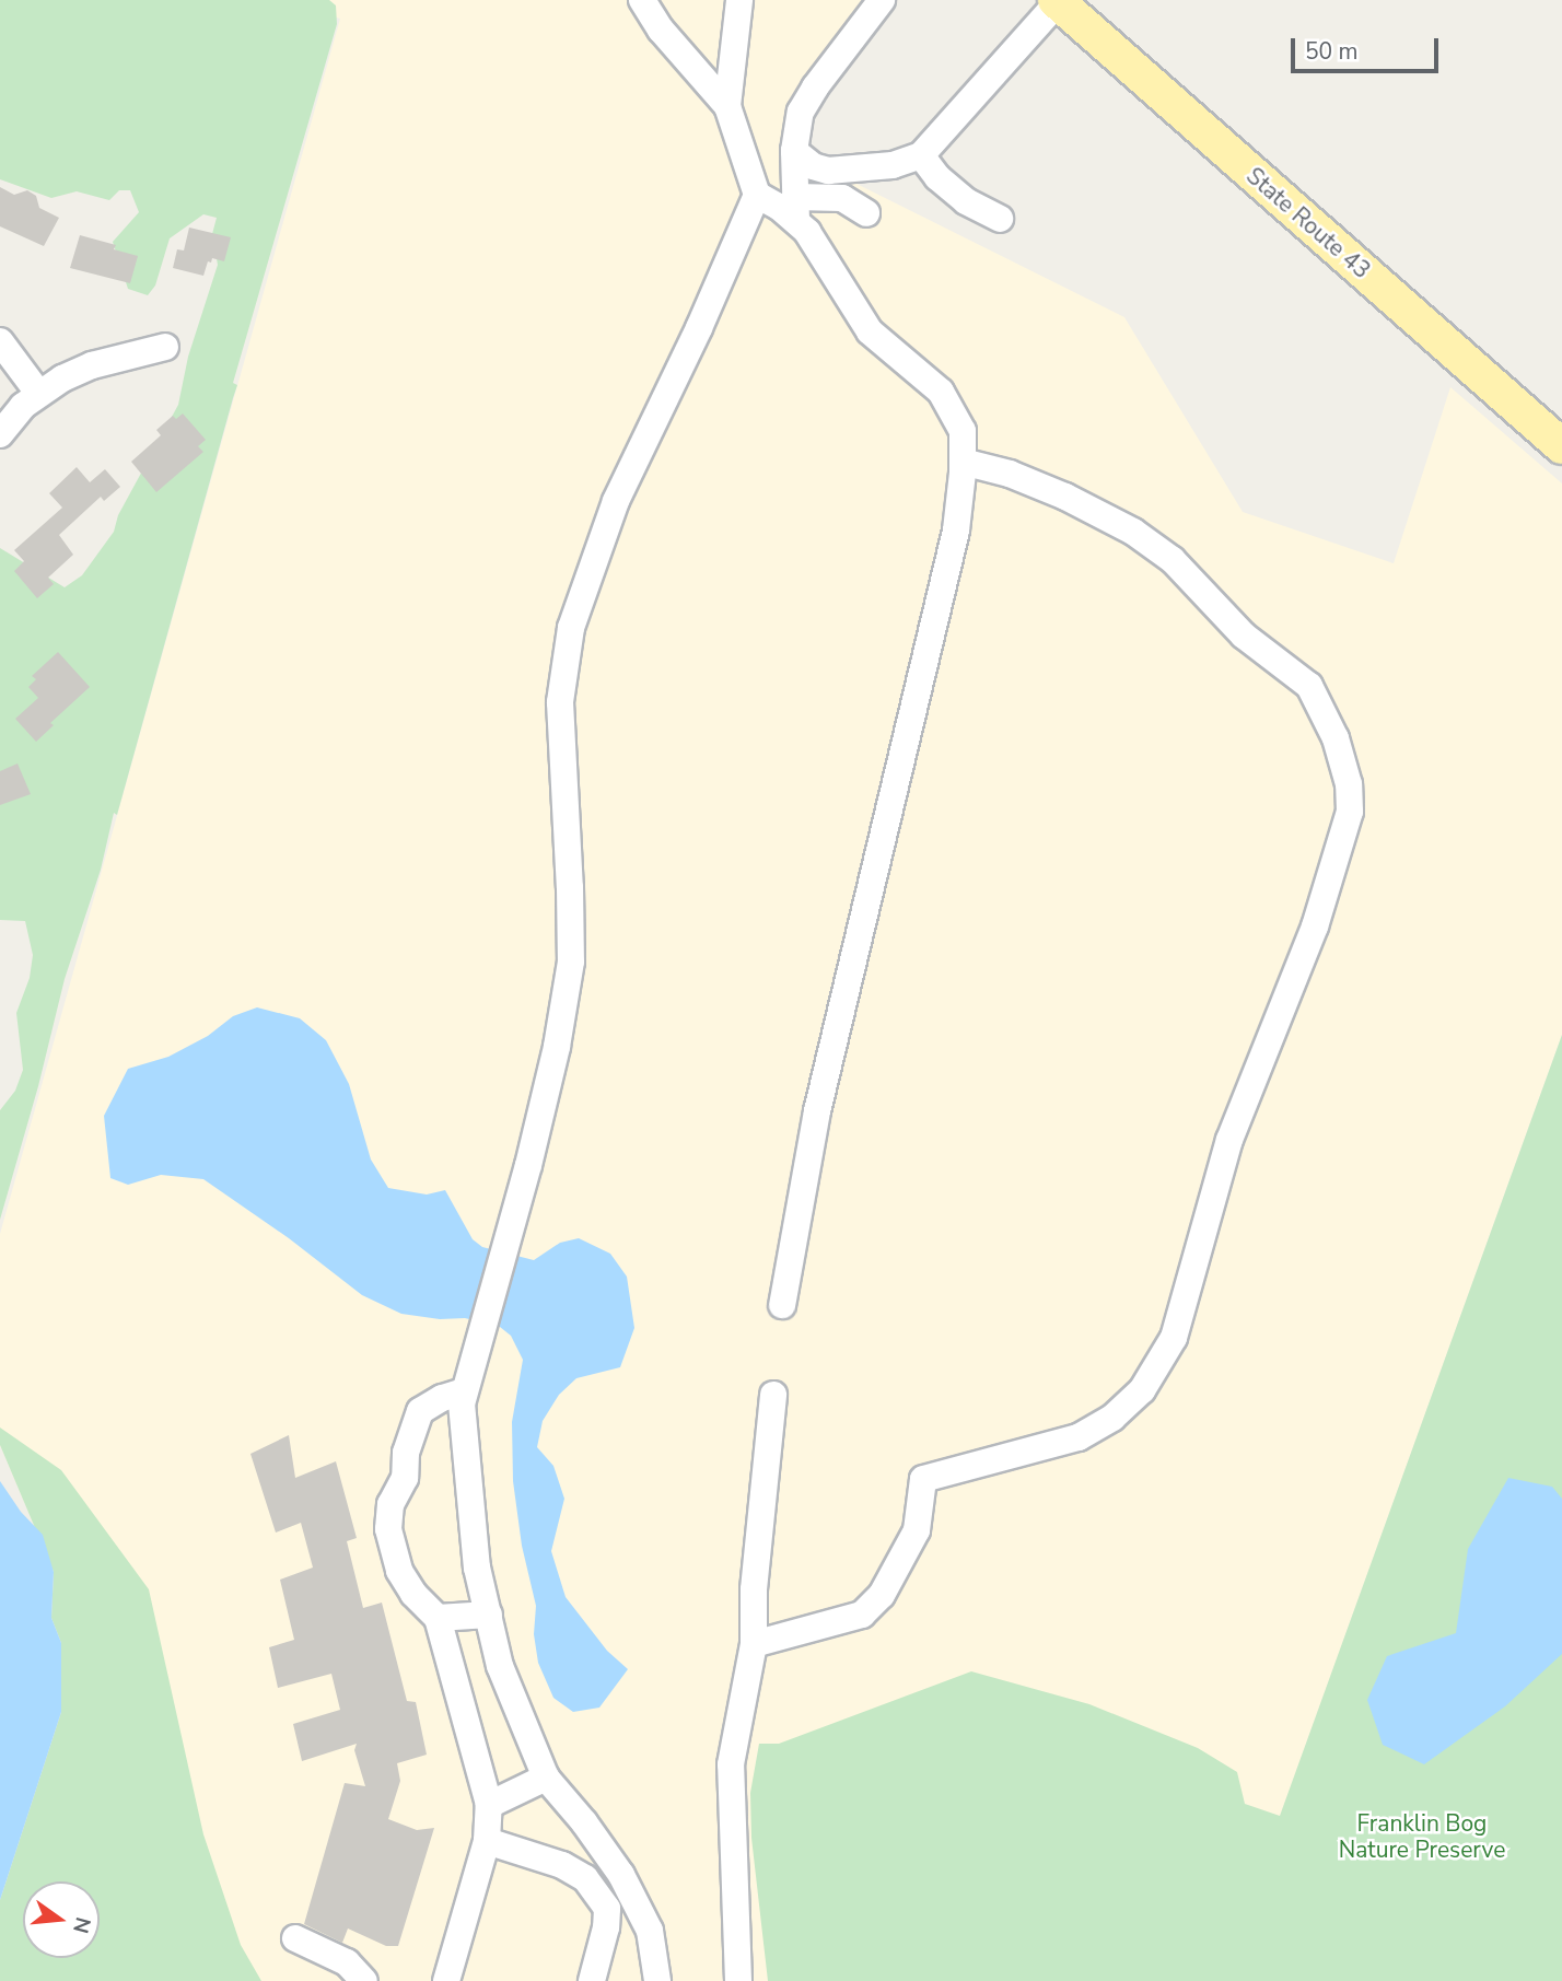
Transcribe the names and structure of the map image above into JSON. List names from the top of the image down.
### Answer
{
  "streets": {
    "main road": ["State Route 43"]
  },
  "parks": ["Franklin Bog Nature Preserve"],
  "scale_bar": "50 m",
  "north": "right"
}
